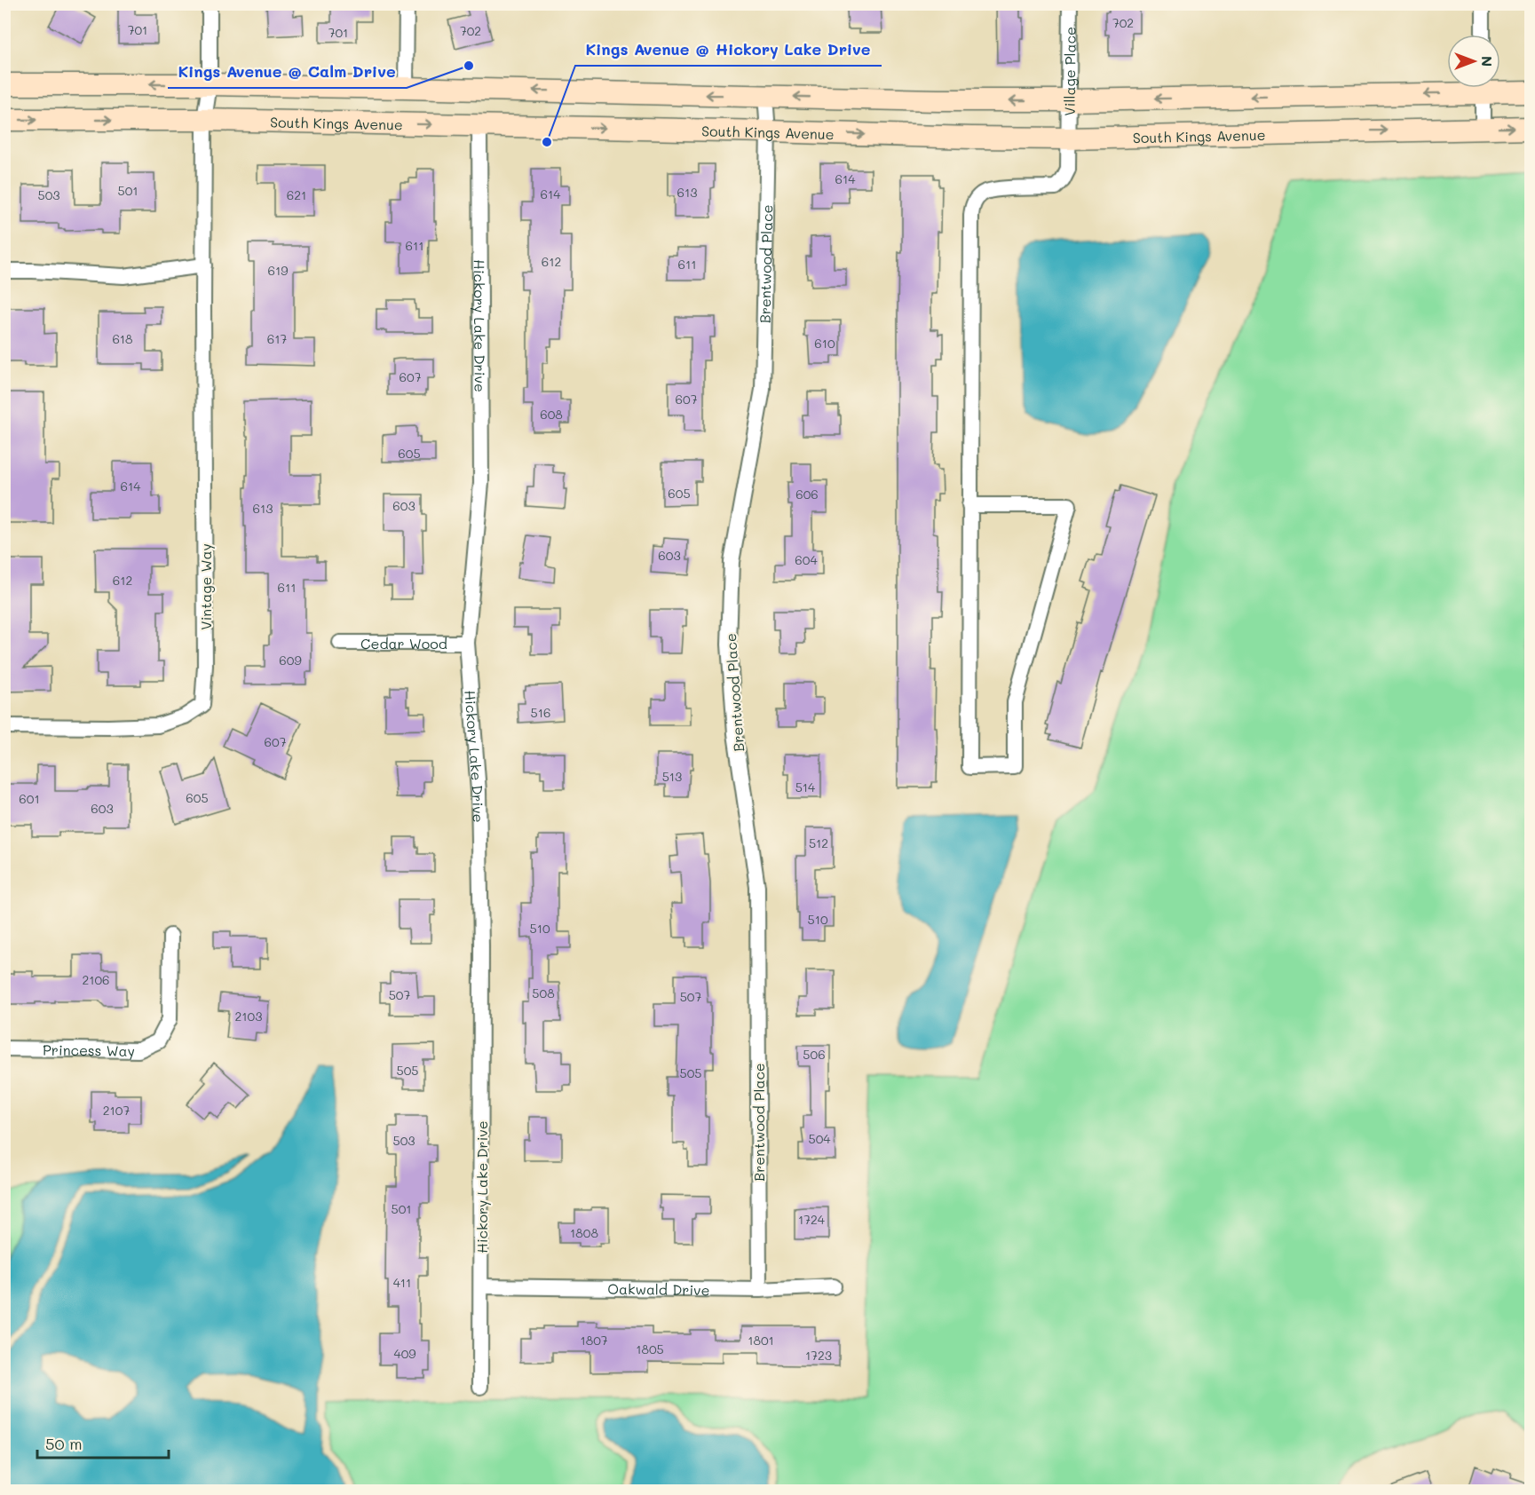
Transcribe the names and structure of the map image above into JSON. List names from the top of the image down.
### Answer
{
  "streets": {
    "main road": ["South Kings Avenue"],
    "street": [
      "Village Place",
      "Brentwood Place",
      "Hickory Lake Drive",
      "Vintage Way",
      "Cedar Wood",
      "Princess Way",
      "Oakwald Drive"
    ]
  },
  "crossings": [
    ["Village Place", "South Kings Avenue"],
    ["South Kings Avenue", "Brentwood Place"],
    ["South Kings Avenue", "Hickory Lake Drive"],
    ["South Kings Avenue", "Vintage Way"],
    ["Brentwood Place", "Oakwald Drive"],
    ["Hickory Lake Drive", "Cedar Wood"],
    ["Hickory Lake Drive", "Oakwald Drive"]
  ],
  "places": ["Kings Avenue @ Calm Drive", "Kings Avenue @ Hickory Lake Drive"],
  "house_numbers": [
    "702",
    "701",
    "702",
    "701",
    "614",
    "501",
    "613",
    "614",
    "503",
    "621",
    "611",
    "612",
    "611",
    "619",
    "618",
    "617",
    "610",
    "607",
    "607",
    "608",
    "605",
    "614",
    "605",
    "606",
    "603",
    "613",
    "603",
    "604",
    "612",
    "611",
    "609",
    "516",
    "607",
    "513",
    "514",
    "605",
    "601",
    "603",
    "512",
    "510",
    "510",
    "2106",
    "508",
    "507",
    "507",
    "2103",
    "506",
    "505",
    "505",
    "2107",
    "504",
    "503",
    "501",
    "1724",
    "1808",
    "411",
    "1807",
    "1801",
    "1805",
    "409",
    "1723"
  ],
  "scale_bar": "50 m",
  "north": "right"
}
